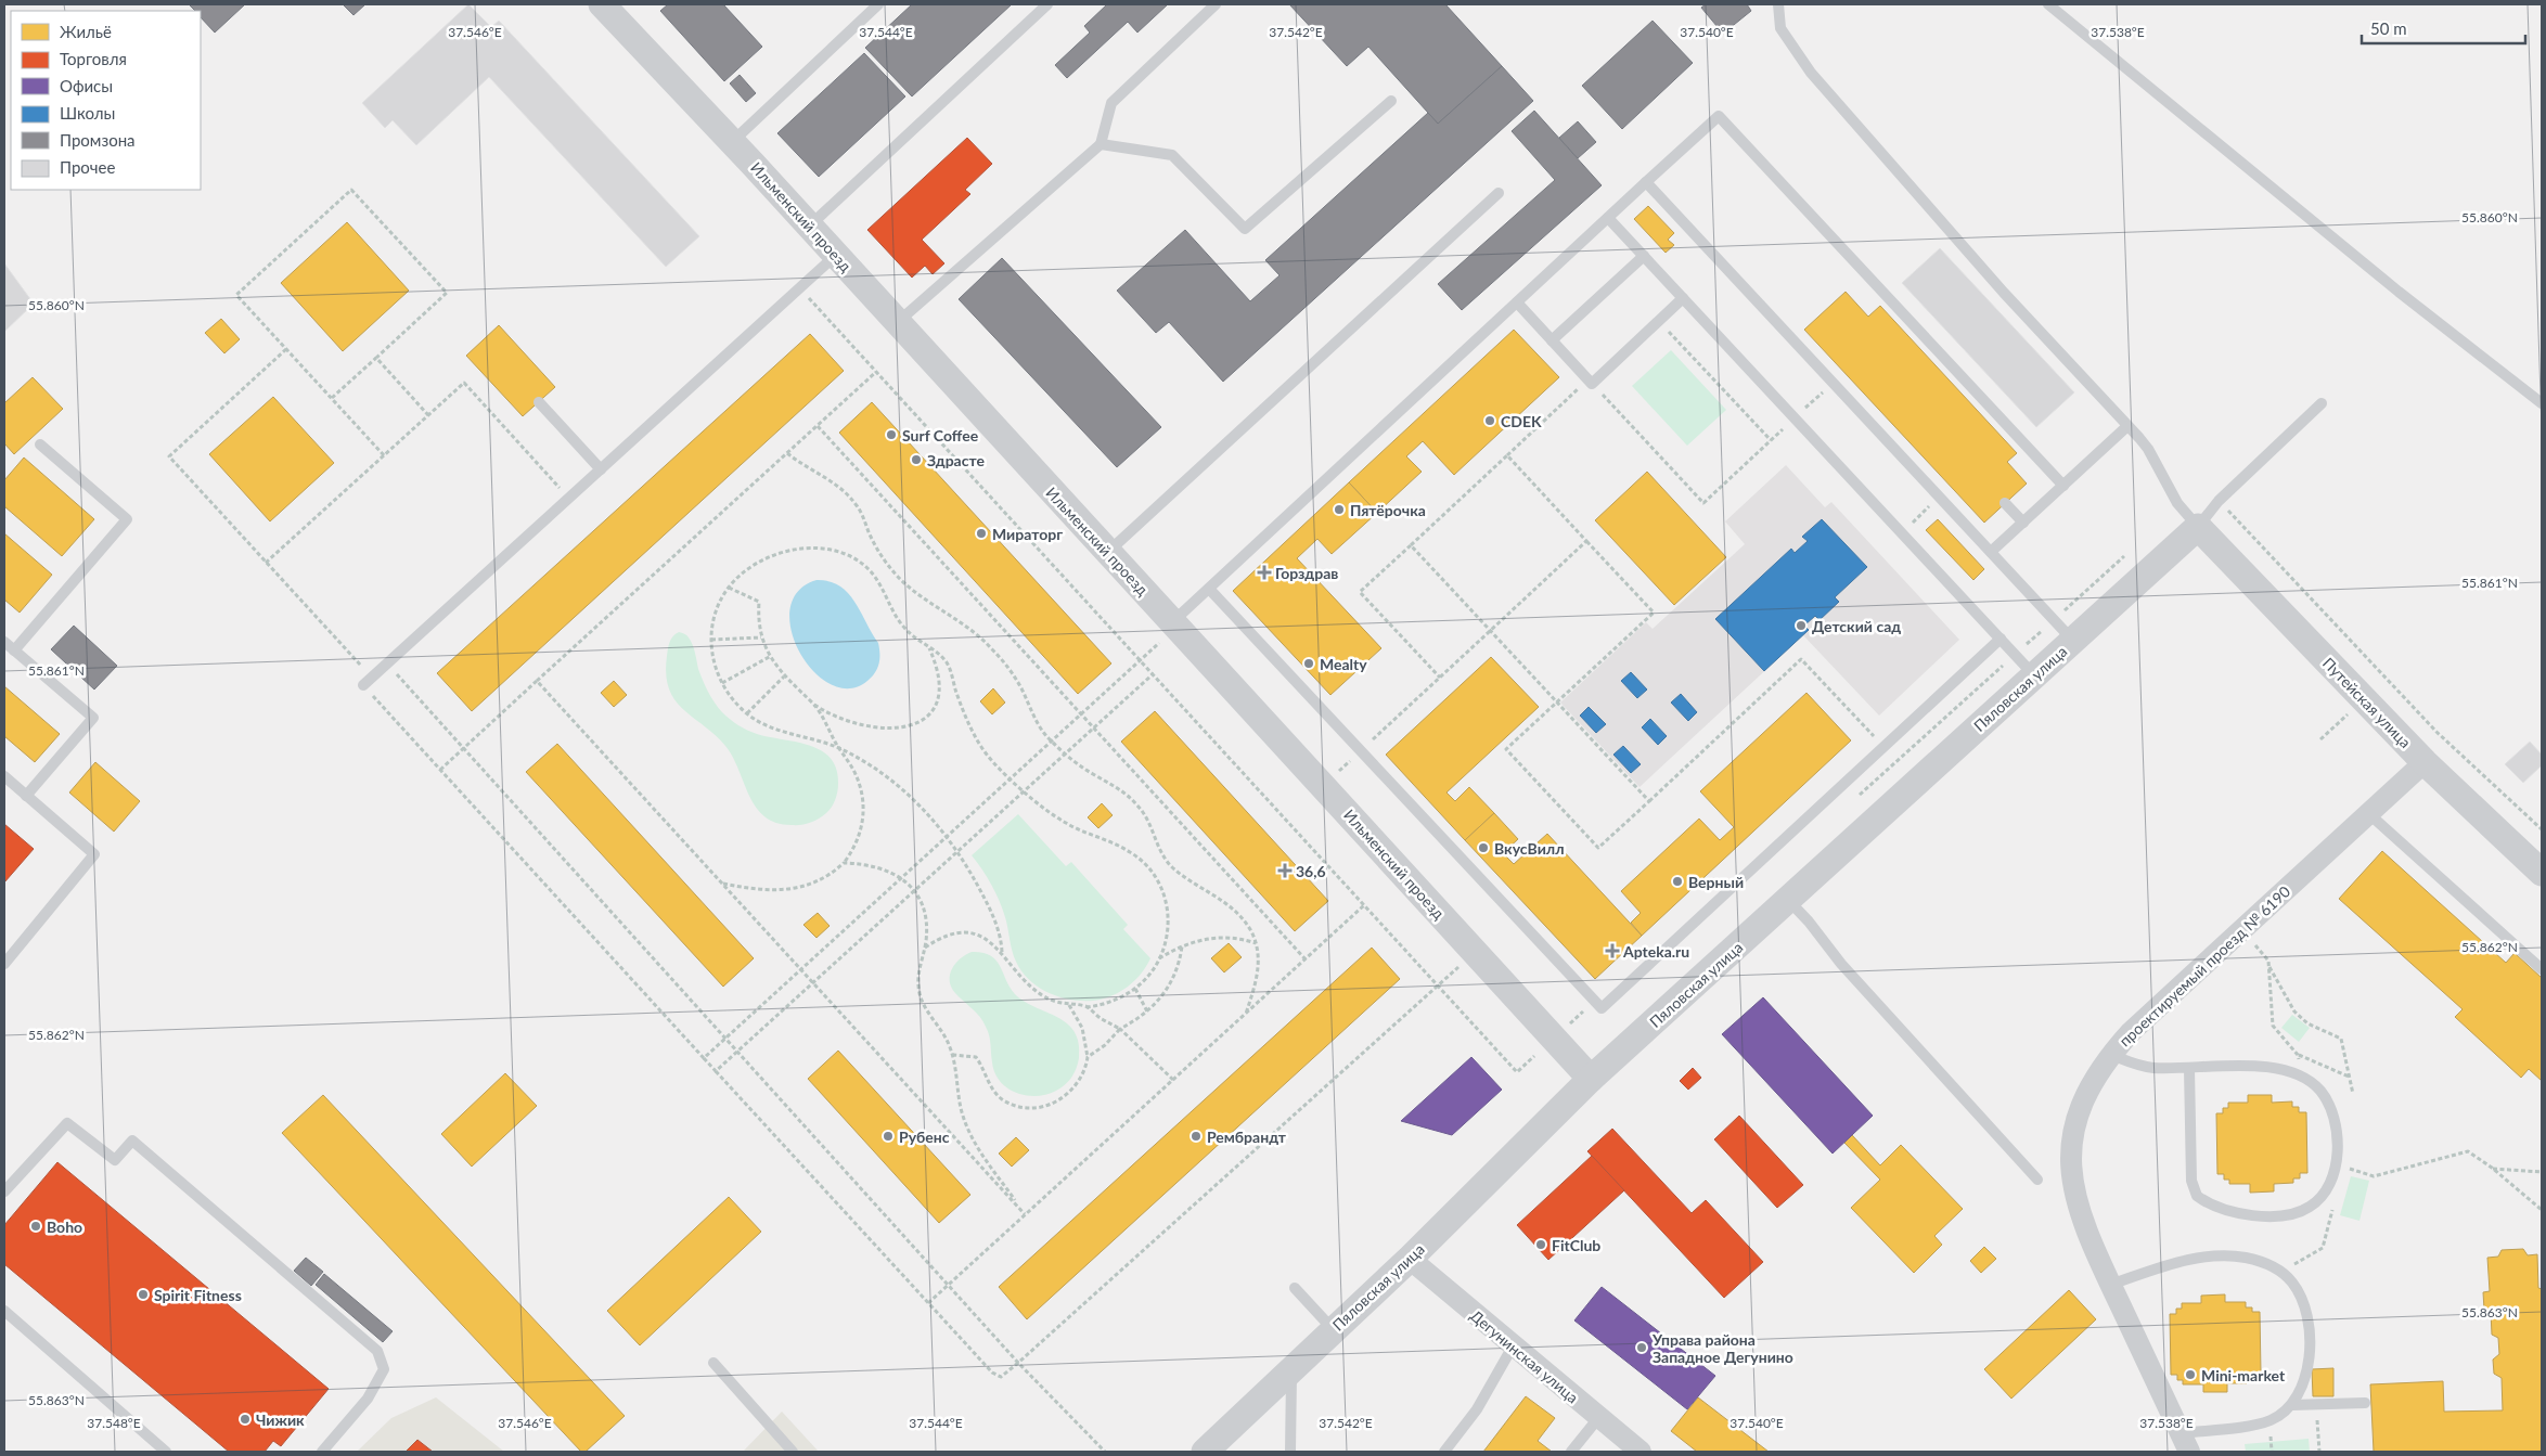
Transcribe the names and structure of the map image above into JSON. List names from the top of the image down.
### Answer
{
  "streets": {
    "street": [
      "Ильменский проезд",
      "Пяловская улица",
      "Путейская улица",
      "проектируемый проезд № 6190",
      "Дегунинская улица"
    ]
  },
  "crossings": [
    ["Ильменский проезд", "Пяловская улица"],
    ["Пяловская улица", "Путейская улица"],
    ["Пяловская улица", "Дегунинская улица"],
    ["Путейская улица", "проектируемый проезд № 6190"]
  ],
  "places": {
    "other": [
      "CDEK",
      "Surf Coffee",
      "Здрасте",
      "Пятёрочка",
      "Мираторг",
      "Детский сад",
      "Mealty",
      "ВкусВилл",
      "Верный",
      "Рубенс",
      "Рембрандт",
      "Boho",
      "FitClub",
      "Spirit Fitness",
      "Управа района Западное Дегунино",
      "Mini-market",
      "Чижик"
    ],
    "health": ["Горздрав", "36,6", "Apteka.ru"]
  },
  "legend": [
    "Жильё",
    "Торговля",
    "Офисы",
    "Школы",
    "Промзона",
    "Прочее"
  ],
  "scale_bar": "50 m",
  "coordinates": [
    "37.546°E",
    "37.544°E",
    "37.542°E",
    "37.540°E",
    "37.538°E",
    "55.860°N",
    "55.861°N",
    "55.862°N",
    "55.863°N",
    "37.548°E"
  ]
}
